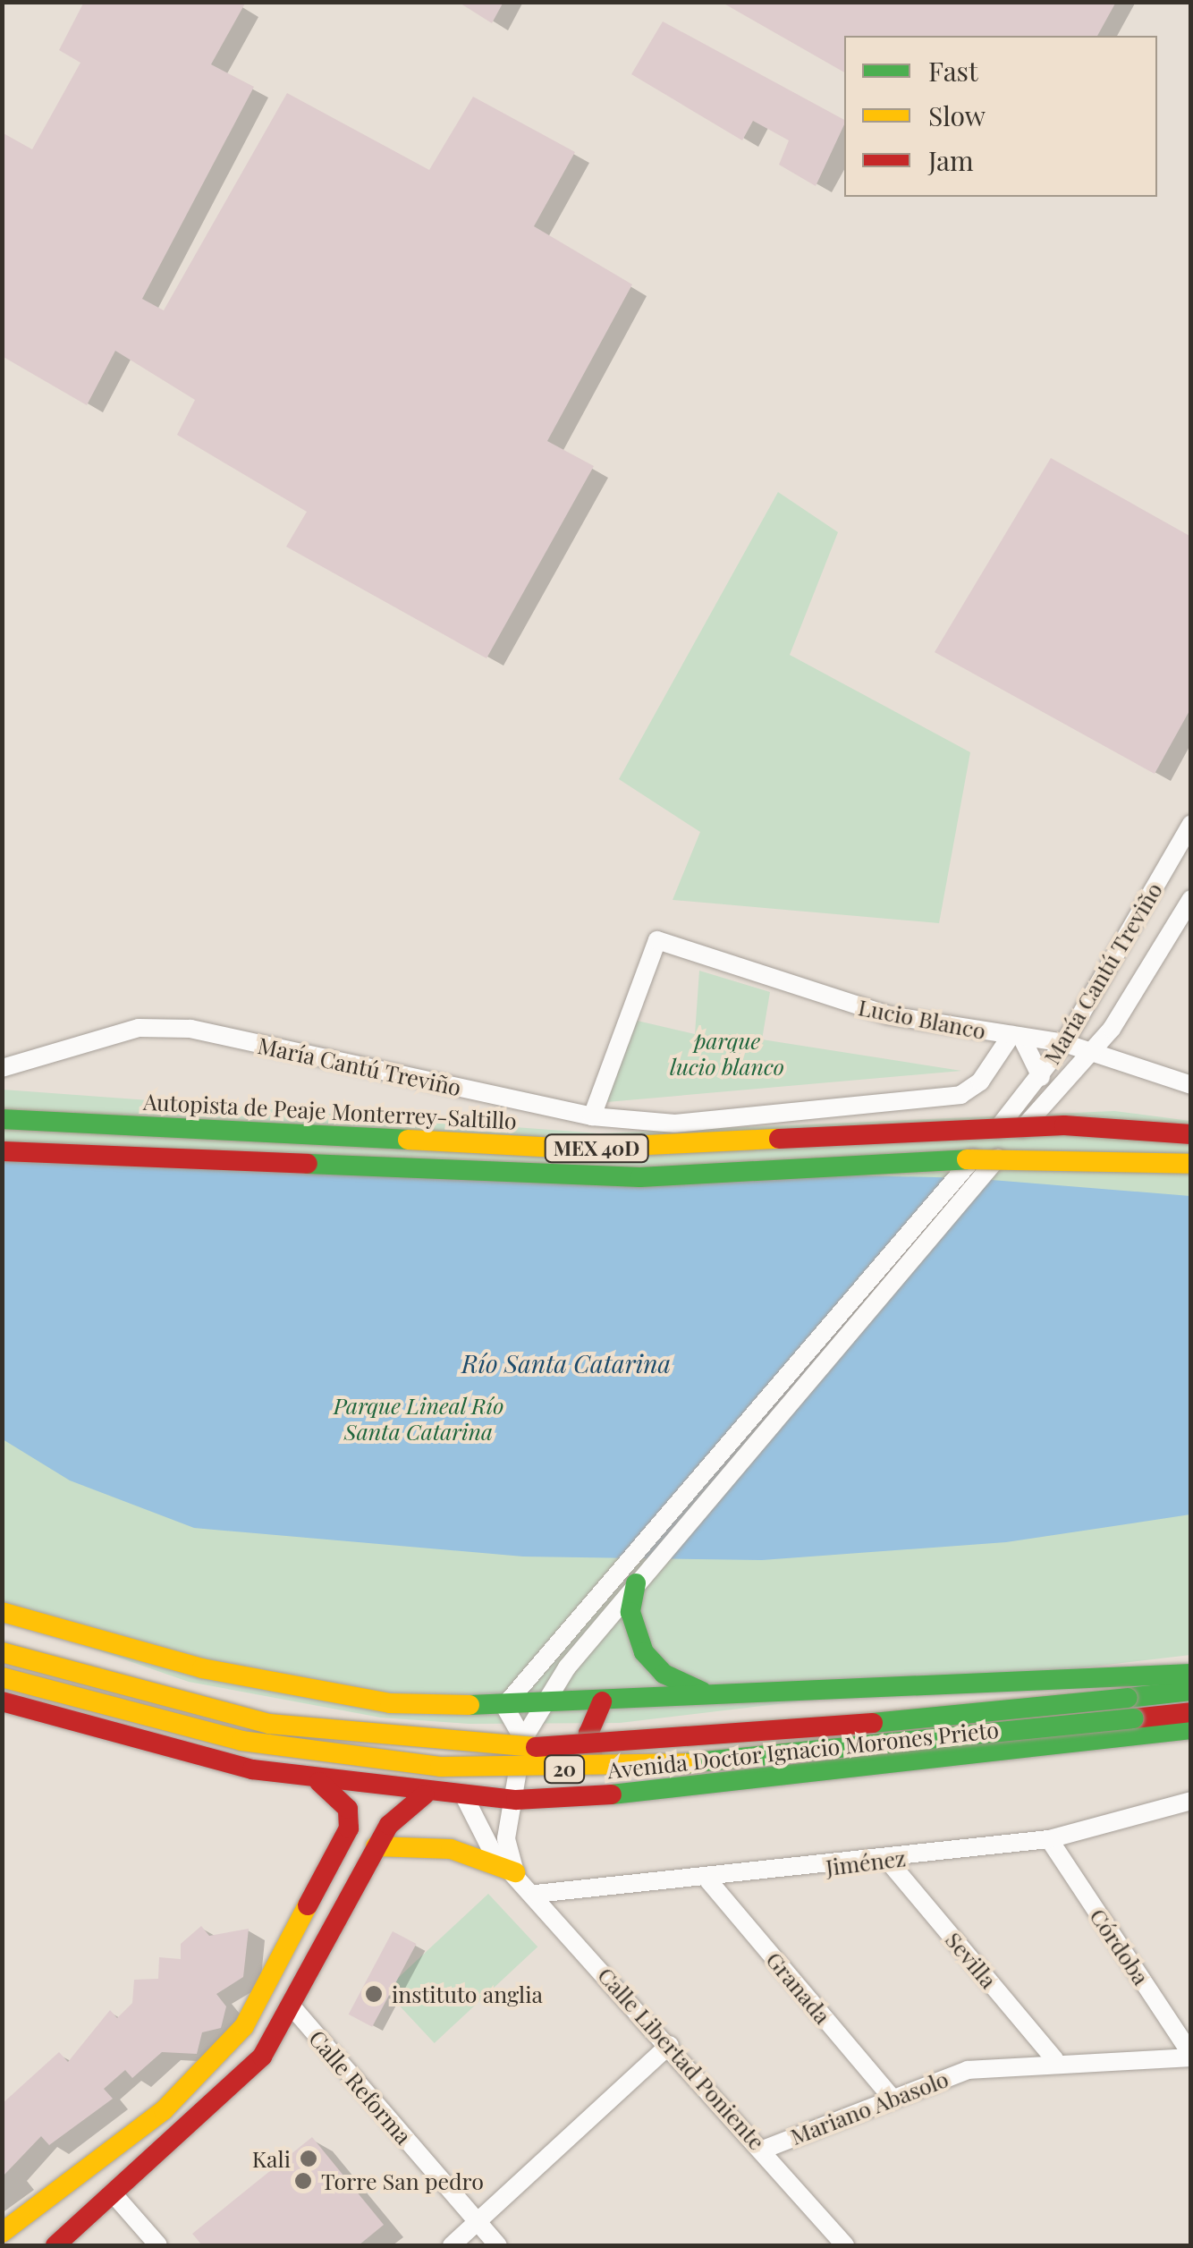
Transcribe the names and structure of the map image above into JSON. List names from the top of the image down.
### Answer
{
  "streets": {
    "main road": [
      "Autopista de Peaje Monterrey-Saltillo",
      "MEX 40D",
      "Avenida Doctor Ignacio Morones Prieto",
      "20"
    ],
    "street": [
      "María Cantú Treviño",
      "Lucio Blanco",
      "Jiménez",
      "Córdoba",
      "Sevilla",
      "Granada",
      "Calle Libertad Poniente",
      "Calle Reforma",
      "Mariano Abasolo"
    ]
  },
  "crossings": [
    ["María Cantú Treviño", "Lucio Blanco"],
    ["Avenida Doctor Ignacio Morones Prieto", "Calle Libertad Poniente"],
    ["Jiménez", "Córdoba"],
    ["Jiménez", "Sevilla"],
    ["Jiménez", "Granada"],
    ["Jiménez", "Calle Libertad Poniente"],
    ["Córdoba", "Mariano Abasolo"],
    ["Sevilla", "Mariano Abasolo"],
    ["Granada", "Mariano Abasolo"],
    ["Calle Libertad Poniente", "Mariano Abasolo"]
  ],
  "water": ["Río Santa Catarina"],
  "parks": ["parque lucio blanco", "Parque Lineal Río Santa Catarina"],
  "places": ["instituto anglia", "Kali", "Torre San pedro"],
  "legend": ["Fast", "Slow", "Jam"]
}
